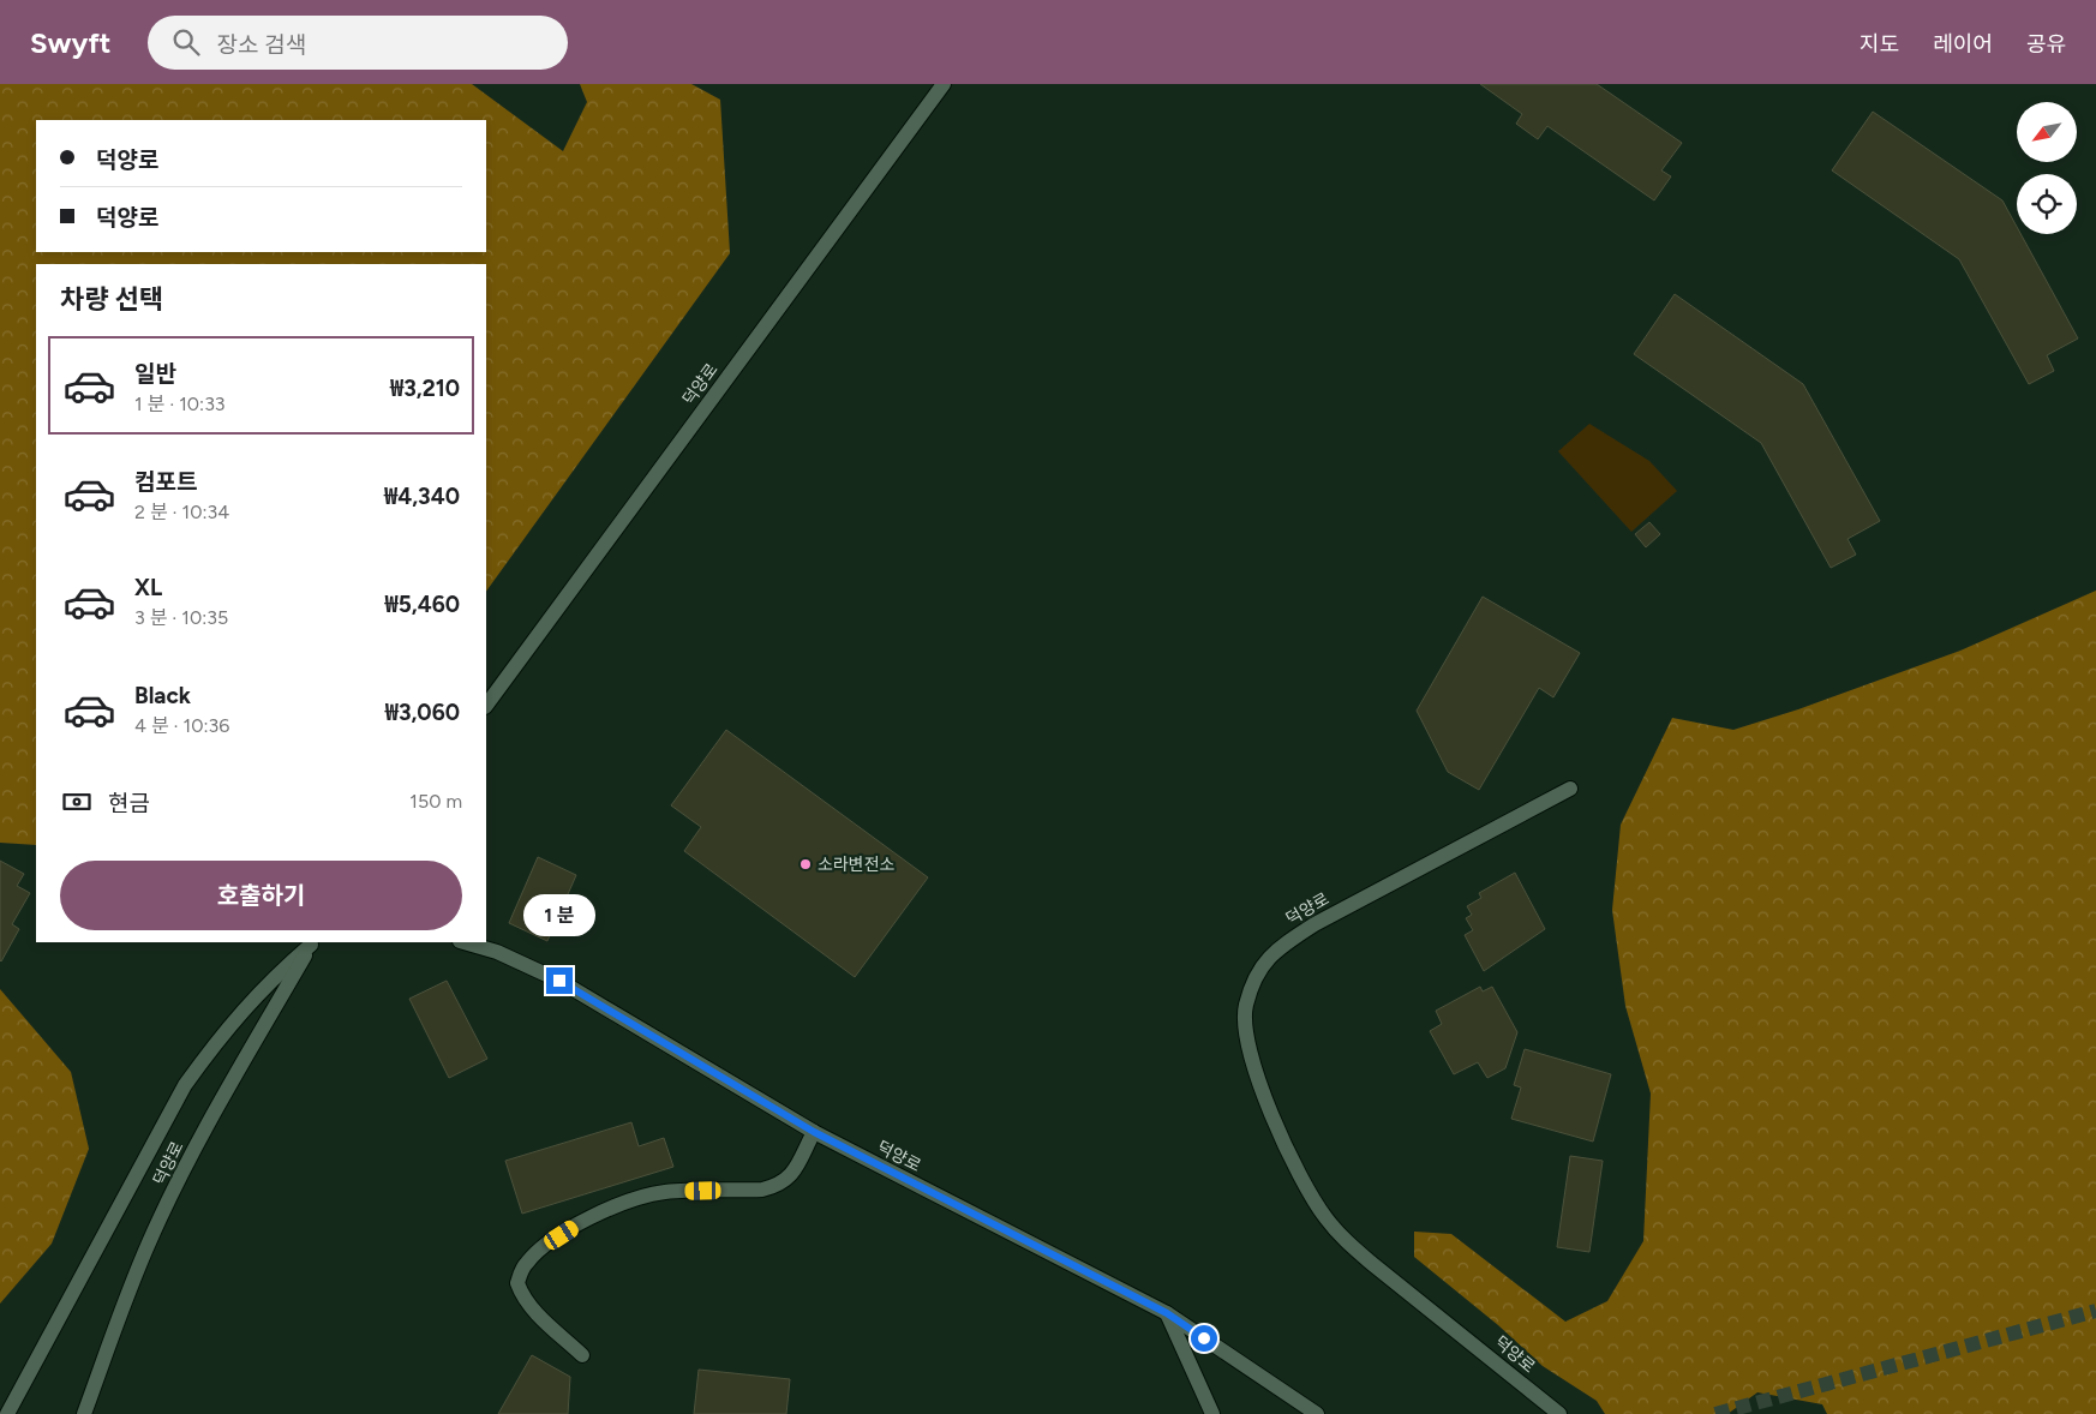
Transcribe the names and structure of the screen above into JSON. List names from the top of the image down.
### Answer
{
  "streets": {
    "street": ["덕양로"]
  },
  "places": ["소라변전소"],
  "north": "bottom left",
  "page": {
    "header": "Swyft",
    "search": "장소 검색",
    "nav": ["지도", "레이어", "공유"],
    "banner": ["덕양로", "덕양로"],
    "heading": "차량 선택",
    "list": [
      {
        "name": "일반",
        "note": "1 분 · 10:33",
        "value": "₩3,210"
      },
      {
        "name": "컴포트",
        "note": "2 분 · 10:34",
        "value": "₩4,340"
      },
      {
        "name": "XL",
        "note": "3 분 · 10:35",
        "value": "₩5,460"
      },
      {
        "name": "Black",
        "note": "4 분 · 10:36",
        "value": "₩3,060"
      }
    ],
    "pay": ["현금", "150 m"],
    "buttons": "호출하기",
    "bubble": "1 분"
  }
}
